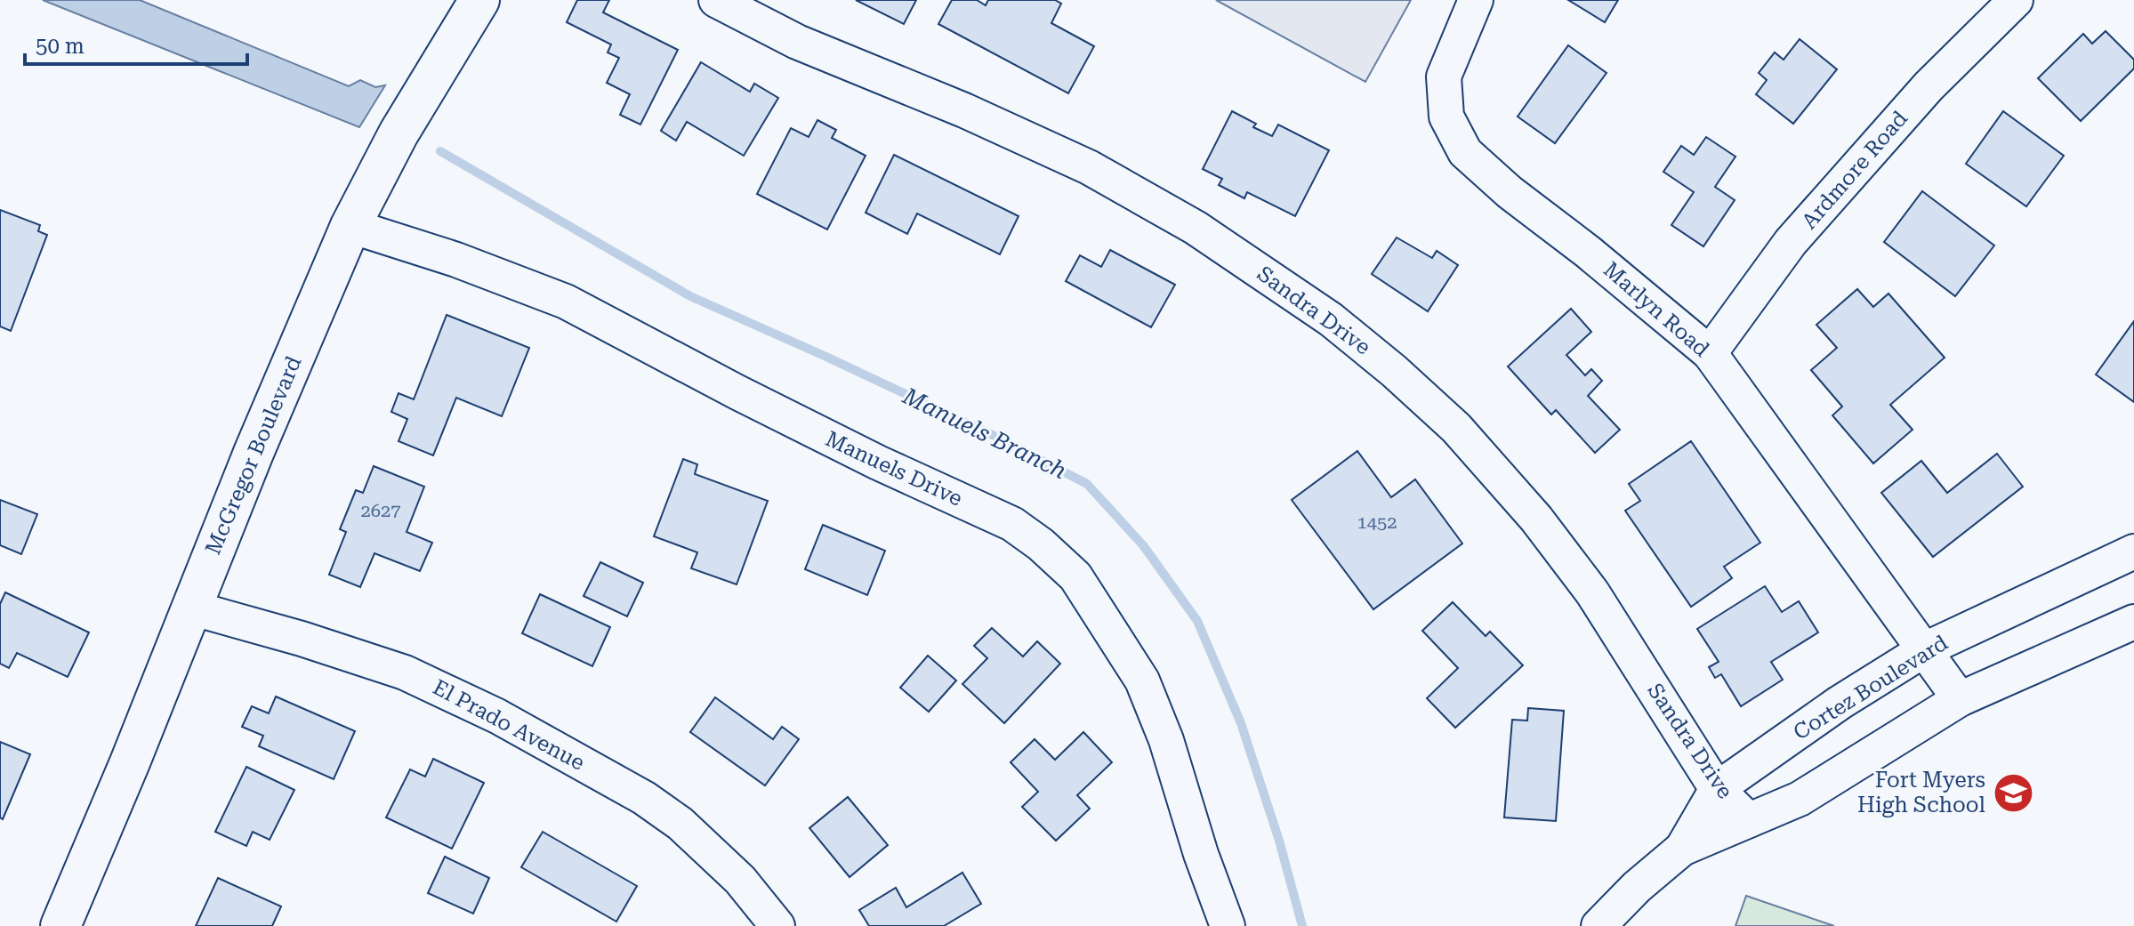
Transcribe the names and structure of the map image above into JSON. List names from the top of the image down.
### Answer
{
  "streets": {
    "main road": ["McGregor Boulevard"],
    "street": [
      "Ardmore Road",
      "Marlyn Road",
      "Sandra Drive",
      "Manuels Drive",
      "Cortez Boulevard",
      "El Prado Avenue"
    ]
  },
  "crossings": [
    ["Ardmore Road", "Marlyn Road"],
    ["Marlyn Road", "Cortez Boulevard"],
    ["Sandra Drive", "Cortez Boulevard"],
    ["McGregor Boulevard", "Manuels Drive"],
    ["McGregor Boulevard", "El Prado Avenue"]
  ],
  "water": ["Manuels Branch"],
  "places": {
    "school or university": ["Fort Myers High School"]
  },
  "house_numbers": ["2627", "1452"],
  "scale_bar": "50 m"
}
